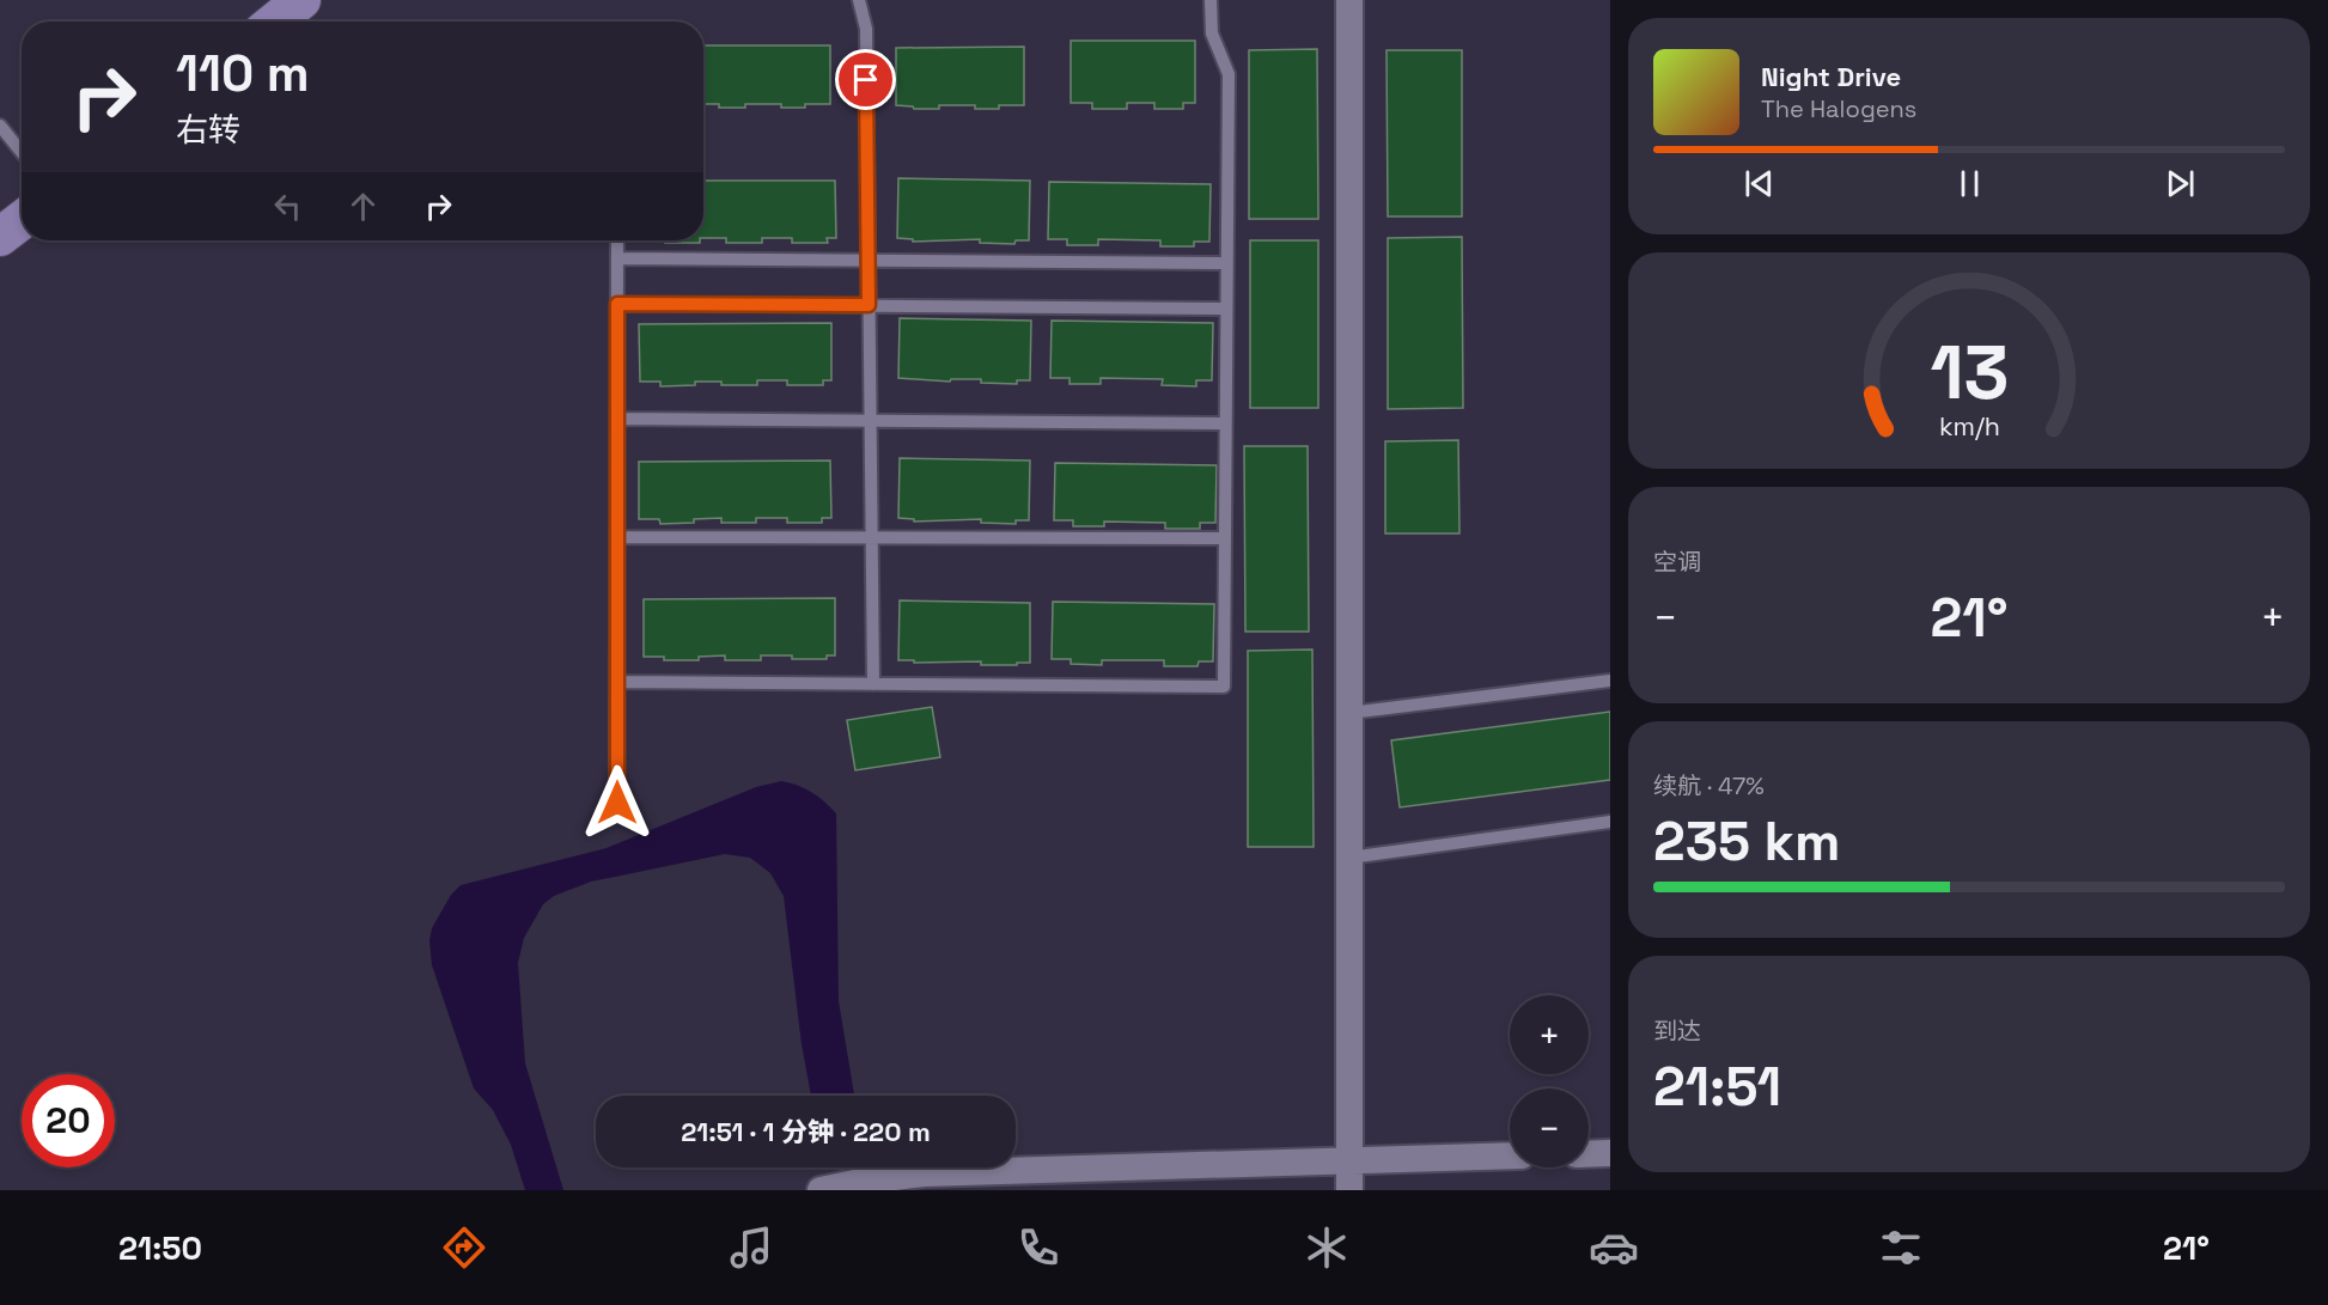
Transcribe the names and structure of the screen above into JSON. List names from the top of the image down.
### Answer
{
  "page": {
    "turn": ["110 m", "右转"],
    "song": ["Night Drive", "The Halogens"],
    "tile": [
      "空调",
      ["续航 · 47%", "235 km"],
      ["到达", "21:51"]
    ],
    "heat": ["−", "21°", "+"],
    "map_buttons": ["+", "−"],
    "limit": "20",
    "trip": "21:51 · 1 分钟 · 220 m",
    "tabs": ["21:50", "21°"],
    "gauge": ["13", "km/h"]
  }
}
